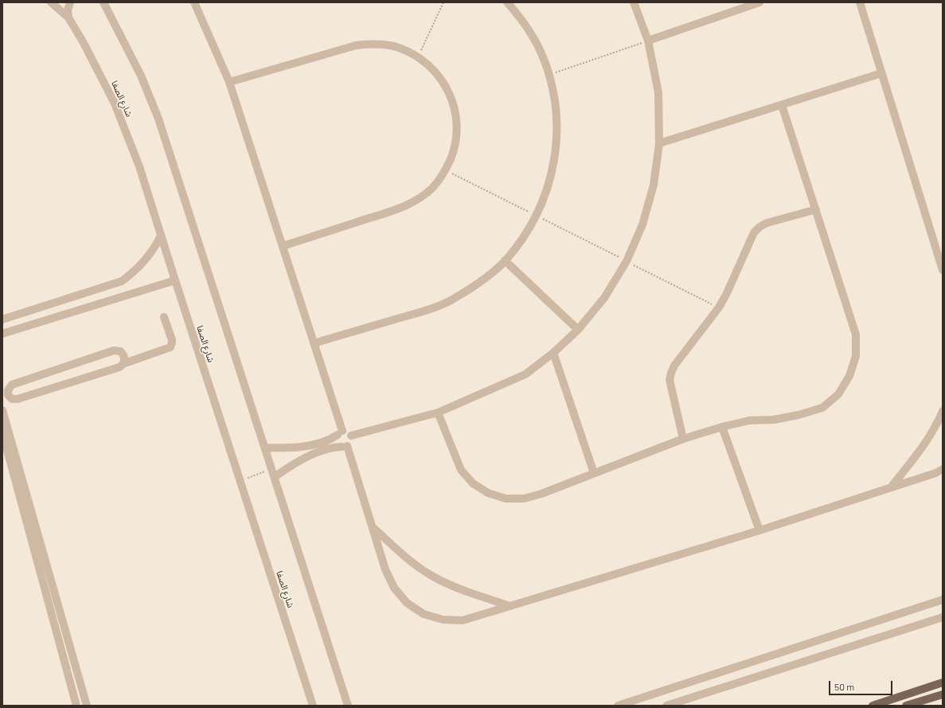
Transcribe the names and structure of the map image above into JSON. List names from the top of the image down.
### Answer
{
  "streets": {
    "street": ["شارع الصفا"]
  },
  "scale_bar": "50 m"
}
